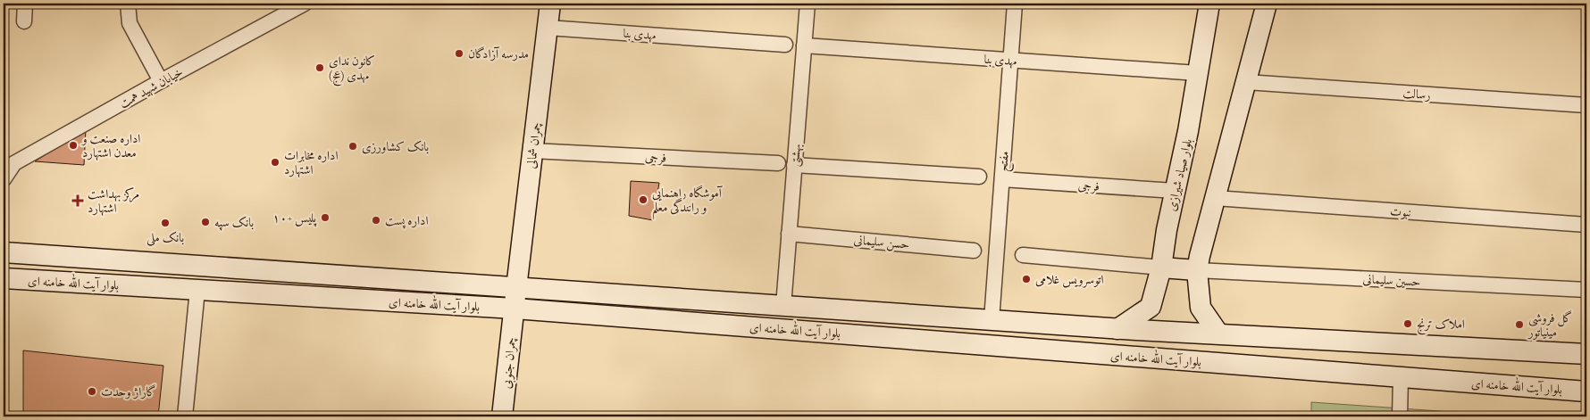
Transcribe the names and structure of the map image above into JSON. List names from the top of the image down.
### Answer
{
  "streets": {
    "main road": [
      "چمران شمالی",
      "بلوار صیاد شیرازی",
      "بلوار آیت الله خامنه ای",
      "چمران جنوبی"
    ],
    "street": [
      "مهدی بنا",
      "خیابان شهید همت",
      "رسالت",
      "بهشتی",
      "فرجی",
      "مفتح",
      "نبوت",
      "حسن سلیمانی",
      "حسین سلیمانی"
    ]
  },
  "crossings": [
    ["مهدی بنا", "چمران شمالی"],
    ["مهدی بنا", "بهشتی"],
    ["مهدی بنا", "مفتح"],
    ["مهدی بنا", "بلوار صیاد شیرازی"],
    ["چمران شمالی", "فرجی"],
    ["چمران شمالی", "بلوار آیت الله خامنه ای"],
    ["چمران شمالی", "چمران جنوبی"],
    ["بهشتی", "حسن سلیمانی"],
    ["بهشتی", "بلوار آیت الله خامنه ای"],
    ["فرجی", "مفتح"],
    ["فرجی", "بلوار صیاد شیرازی"],
    ["مفتح", "بلوار آیت الله خامنه ای"],
    ["بلوار صیاد شیرازی", "بلوار آیت الله خامنه ای"],
    ["بلوار آیت الله خامنه ای", "چمران جنوبی"]
  ],
  "places": {
    "other": [
      "مدرسه آزادگان",
      "کانون ندای مهدی (عج)",
      "اداره صنعت و معدن اشتهارد",
      "بانک کشاورزی",
      "اداره مخابرات اشتهارد",
      "آموشگاه راهنمایی و رانندگی معلم",
      "پلیس +۱۰",
      "اداره پست",
      "بانک سپه",
      "بانک ملی",
      "اتوسرویس غلامی",
      "املاک ترنج",
      "گل فروشی مینیاتور",
      "گاراژ وحدت"
    ],
    "health": ["مرکز بهداشت اشتهارد"]
  }
}
